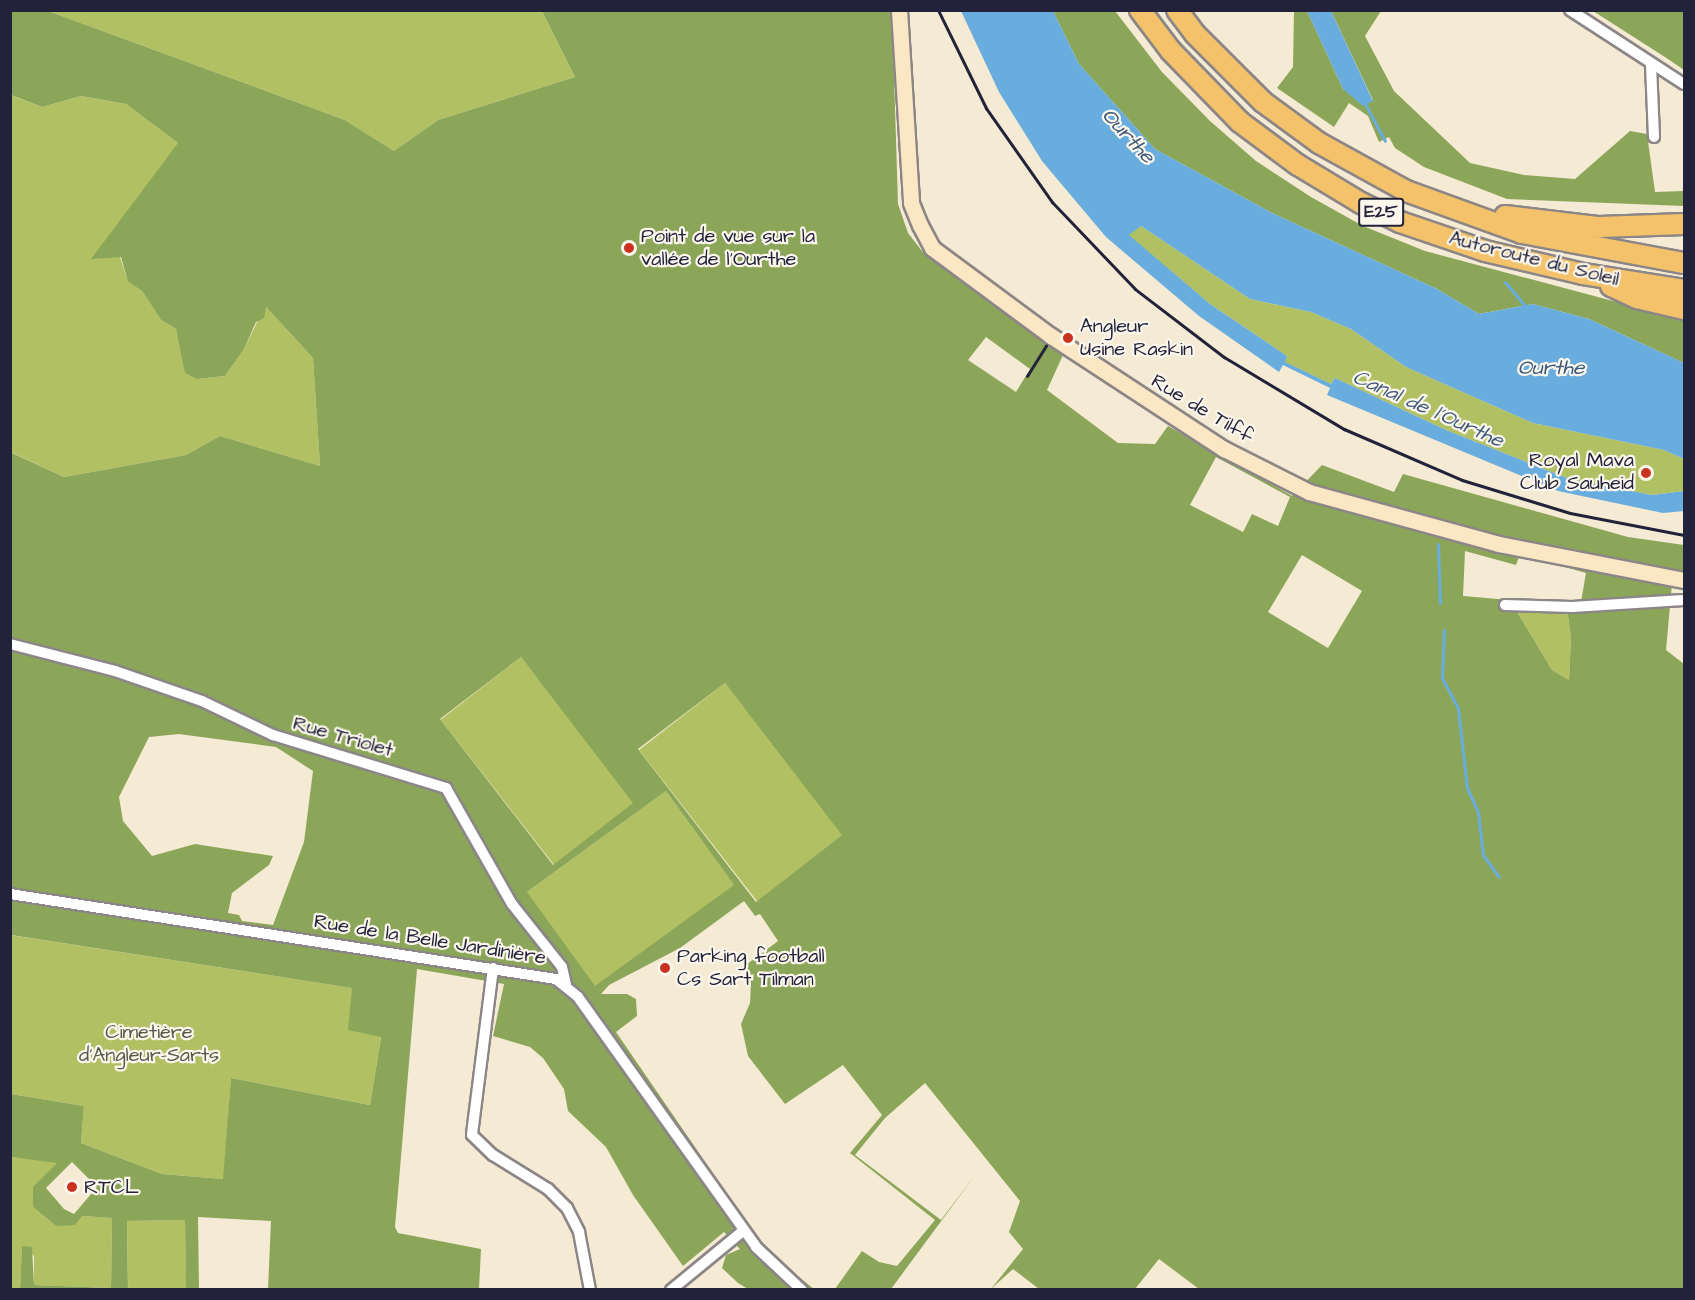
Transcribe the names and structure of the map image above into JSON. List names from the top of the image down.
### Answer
{
  "streets": {
    "highway": ["E25", "Autoroute du Soleil"],
    "main road": ["Rue de Tilff"],
    "street": ["Rue Triolet", "Rue de la Belle Jardinière"]
  },
  "crossings": [
    ["Rue Triolet", "Rue de la Belle Jardinière"]
  ],
  "water": ["Ourthe", "Canal de l'Ourthe"],
  "parks": ["Cimetière d'Angleur-Sarts"],
  "places": [
    "Point de vue sur la vallée de l'Ourthe",
    "Angleur Usine Raskin",
    "Royal Mava Club Sauheid",
    "Parking football Cs Sart Tilman",
    "RTCL"
  ]
}
